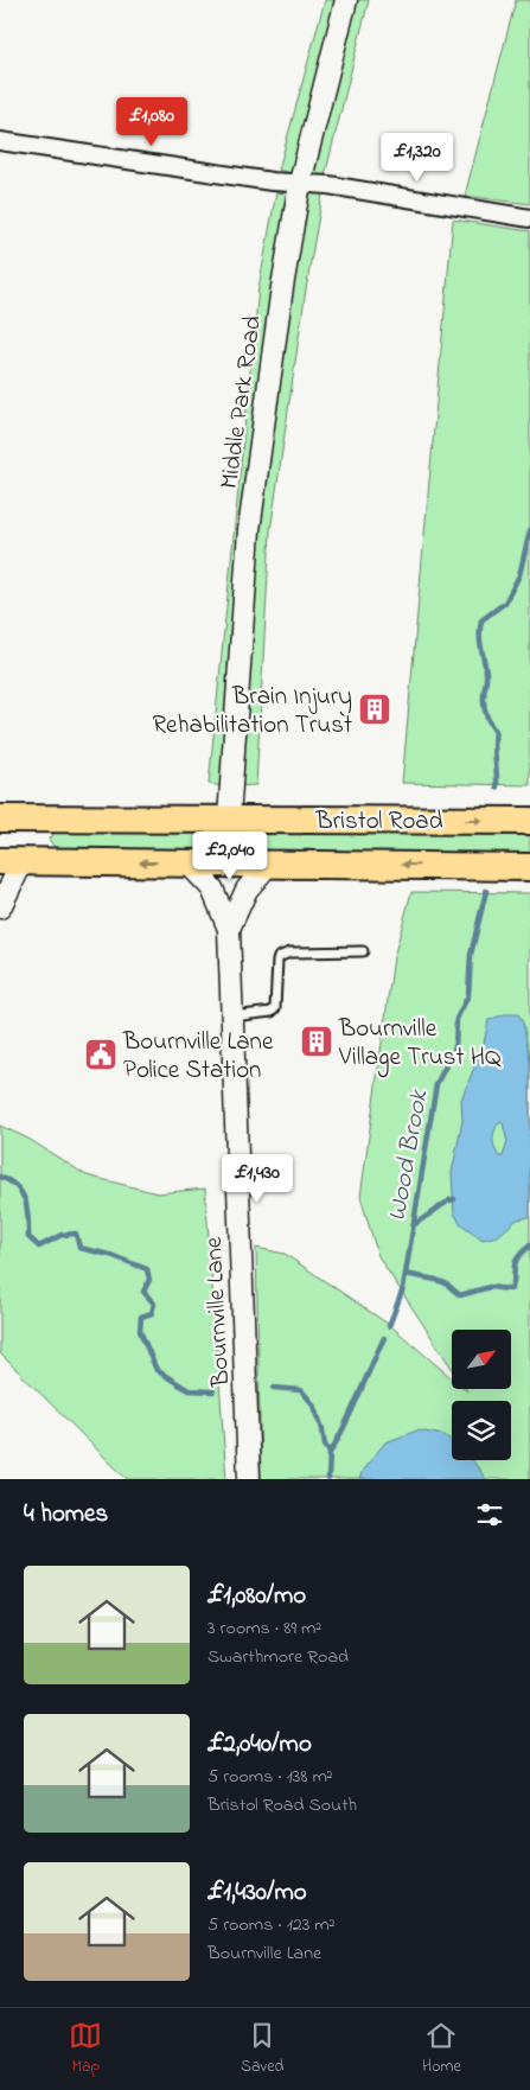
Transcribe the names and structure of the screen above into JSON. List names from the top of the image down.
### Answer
{
  "streets": {
    "highway": ["Bristol Road"],
    "street": ["Middle Park Road", "Bournville Lane"]
  },
  "crossings": [
    ["Middle Park Road", "Bristol Road"],
    ["Bristol Road", "Bournville Lane"]
  ],
  "water": ["Wood Brook"],
  "places": {
    "building": ["Brain Injury Rehabilitation Trust", "Bournville Village Trust HQ"],
    "public building": ["Bournville Lane Police Station"]
  },
  "north": "top right",
  "page": {
    "price": [
      "£1,080",
      "£1,320",
      "£2,040",
      "£1,430"
    ],
    "heading": "4 homes",
    "list": [
      {
        "name": "£1,080/mo",
        "note": "3 rooms · 89 m² · Swarthmore Road"
      },
      {
        "name": "£2,040/mo",
        "note": "5 rooms · 138 m² · Bristol Road South"
      },
      {
        "name": "£1,430/mo",
        "note": "5 rooms · 123 m² · Bournville Lane"
      }
    ],
    "tabs": ["Map", "Saved", "Home"]
  }
}
